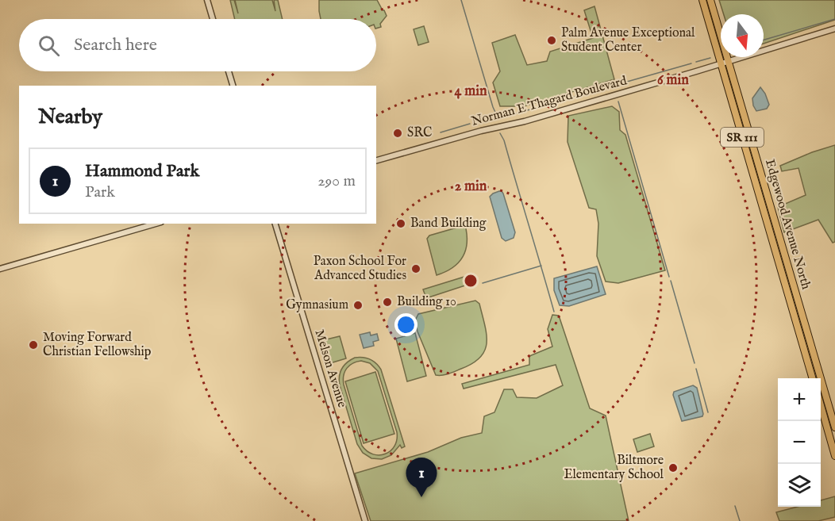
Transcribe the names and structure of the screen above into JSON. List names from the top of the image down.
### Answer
{
  "streets": {
    "main road": ["SR 111", "Edgewood Avenue North"],
    "street": ["Norman E Thagard Boulevard", "Melson Avenue"]
  },
  "crossings": [
    ["Norman E Thagard Boulevard", "Edgewood Avenue North"]
  ],
  "places": [
    "Palm Avenue Exceptional Student Center",
    "SRC",
    "Band Building",
    "Paxon School For Advanced Studies",
    "Building 10",
    "Gymnasium",
    "Moving Forward Christian Fellowship",
    "Biltmore Elementary School"
  ],
  "north": "bottom",
  "page": {
    "search": "Search here",
    "heading": "Nearby",
    "list": [
      {
        "mark": "1",
        "name": "Hammond Park",
        "note": "Park",
        "value": "290 m"
      }
    ],
    "map_buttons": ["+", "−"],
    "pins": "1"
  },
  "rings": ["6 min", "4 min", "2 min"]
}
